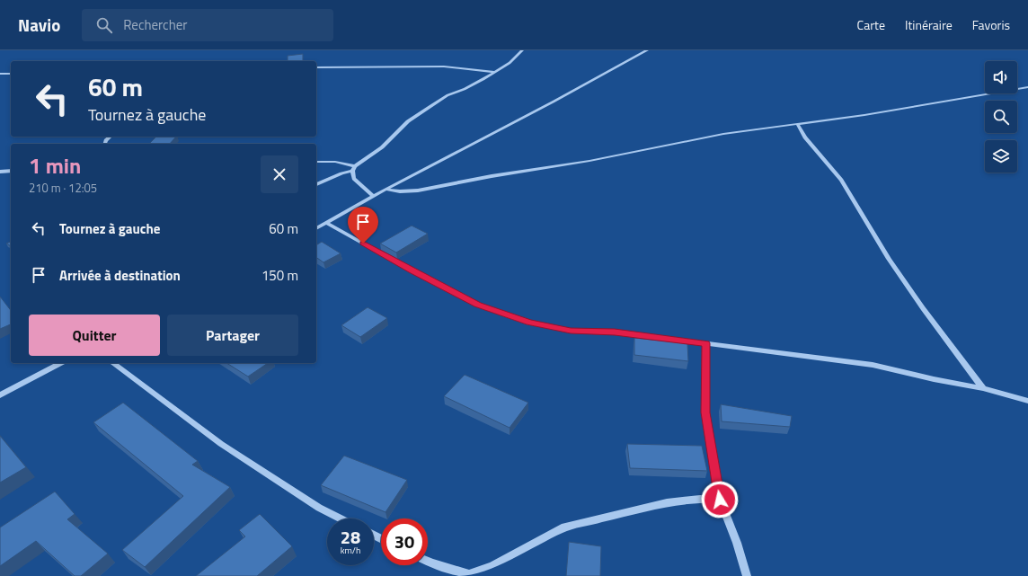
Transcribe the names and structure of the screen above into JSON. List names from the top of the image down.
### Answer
{
  "page": {
    "header": "Navio",
    "search": "Rechercher",
    "nav": ["Carte", "Itinéraire", "Favoris"],
    "turn": ["60 m", "Tournez à gauche"],
    "heading": ["1 min", "210 m · 12:05"],
    "list": [
      {
        "name": "Tournez à gauche",
        "value": "60 m"
      },
      {
        "name": "Arrivée à destination",
        "value": "150 m"
      }
    ],
    "buttons": ["Quitter", "Partager"],
    "speed": "28 km/h",
    "limit": "30"
  }
}
